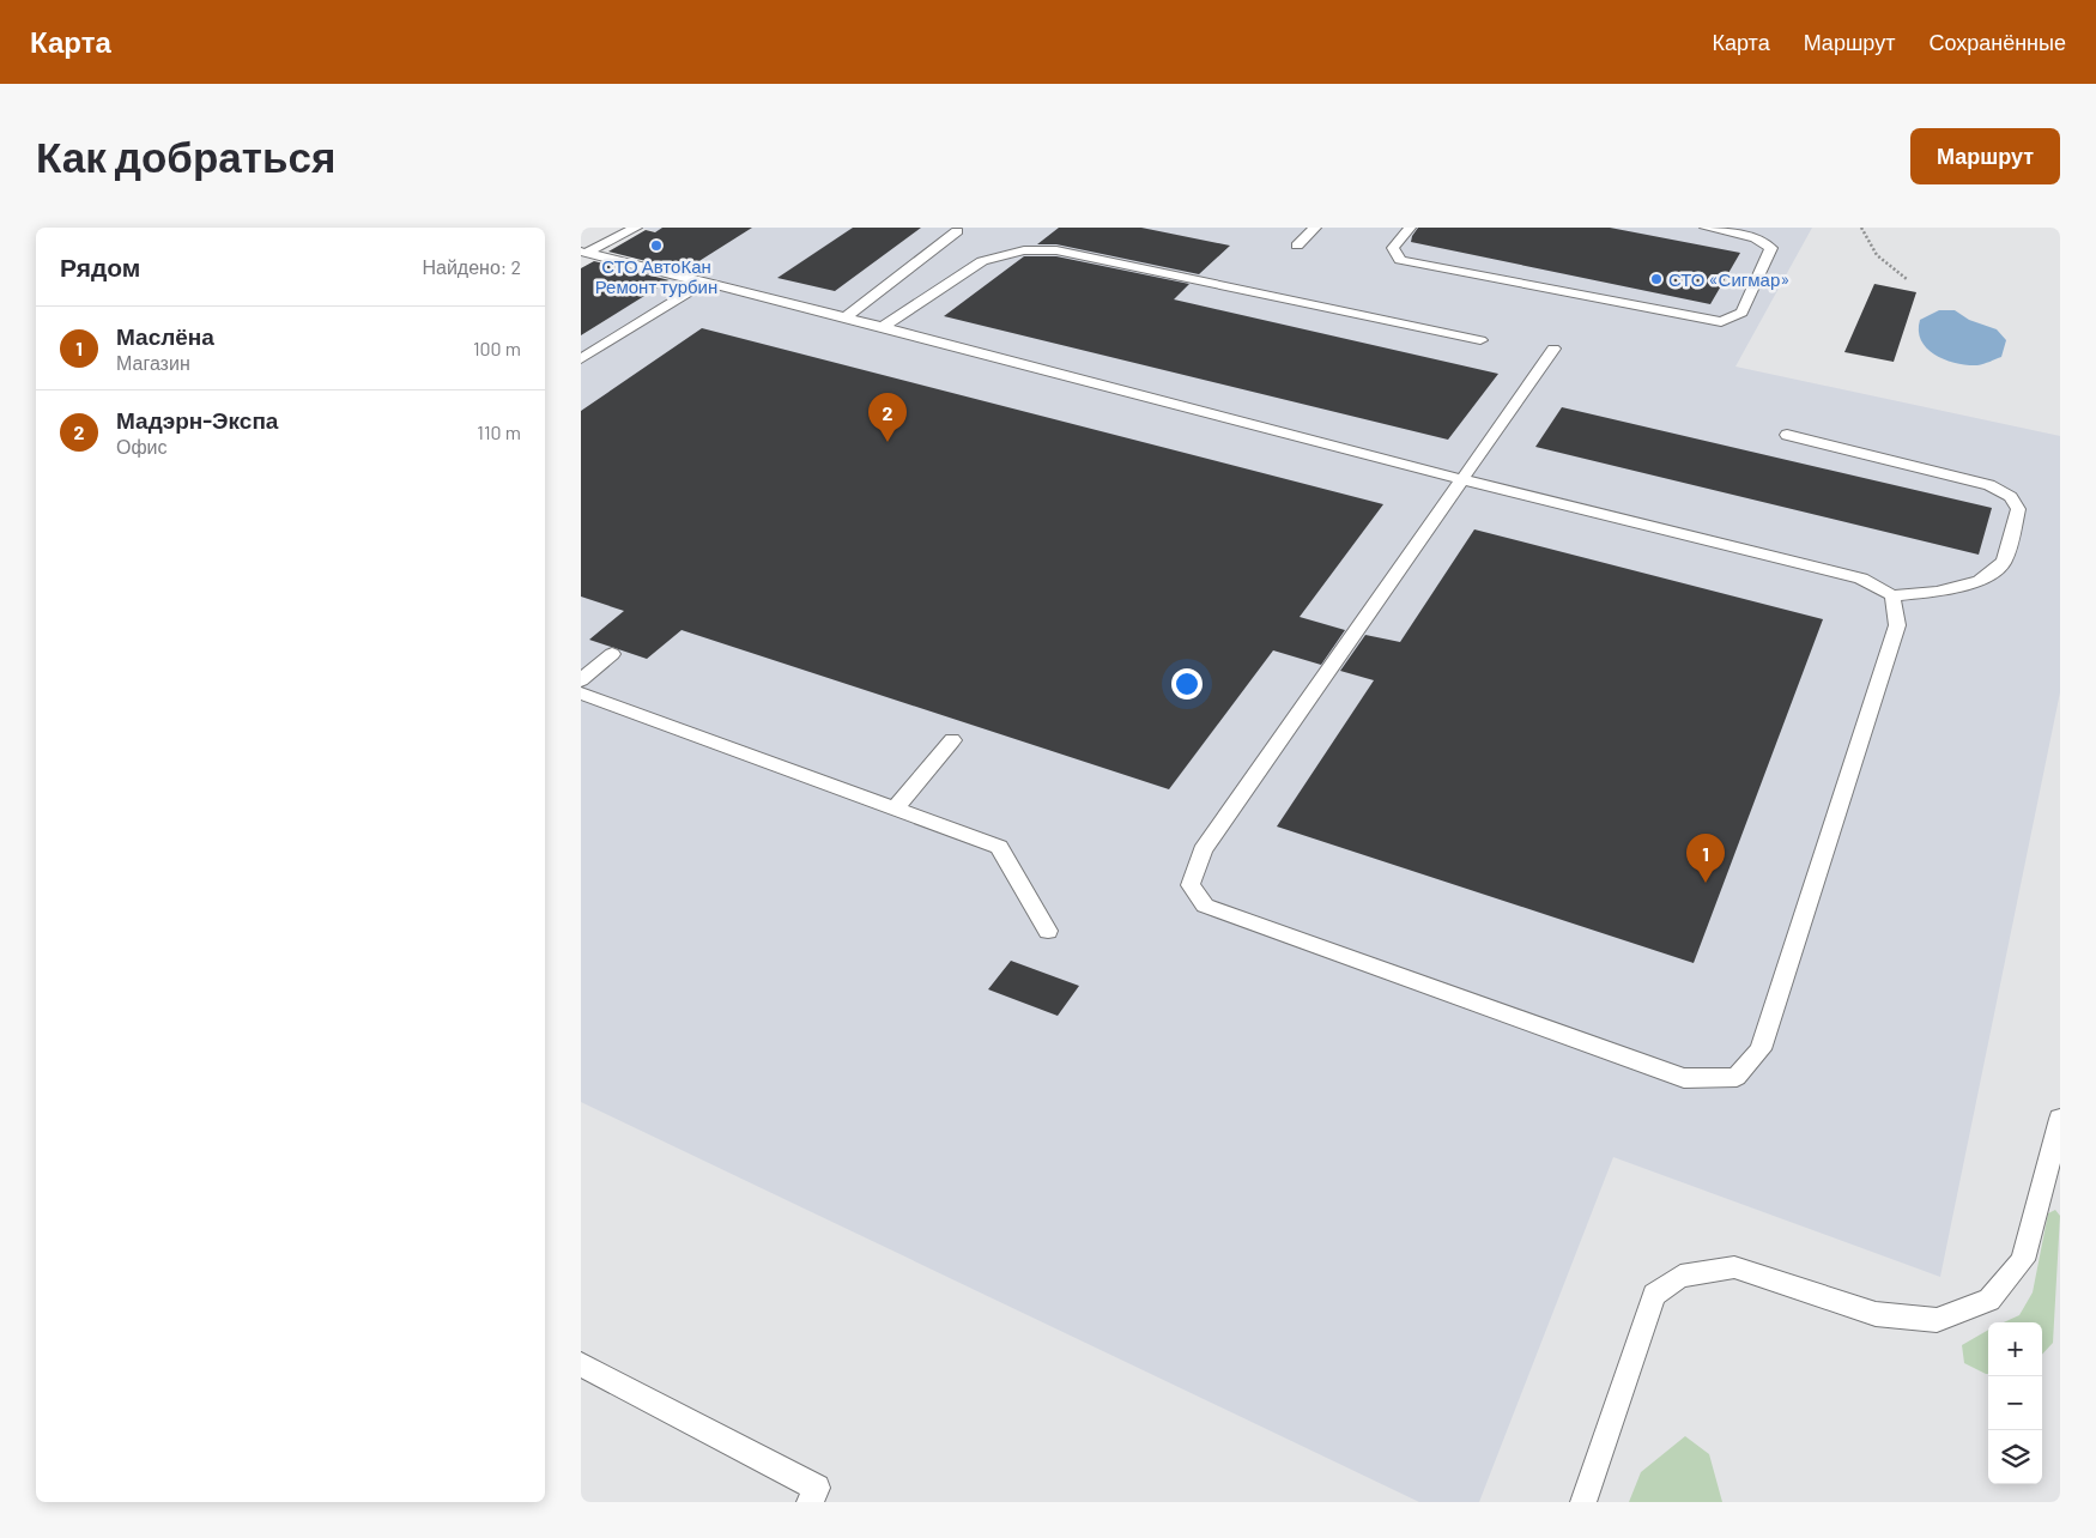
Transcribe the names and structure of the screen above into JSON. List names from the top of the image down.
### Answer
{
  "places": ["СТО АвтоКан Ремонт турбин", "СТО «Сигмар»"],
  "page": {
    "header": "Карта",
    "nav": ["Карта", "Маршрут", "Сохранённые"],
    "buttons": "Маршрут",
    "title": "Как добраться",
    "heading": ["Рядом", "Найдено: 2"],
    "list": [
      {
        "mark": "1",
        "name": "Маслёна",
        "note": "Магазин",
        "value": "100 m"
      },
      {
        "mark": "2",
        "name": "Мадэрн-Экспа",
        "note": "Офис",
        "value": "110 m"
      }
    ],
    "pins": ["2", "1"],
    "map_buttons": ["+", "−"]
  }
}
